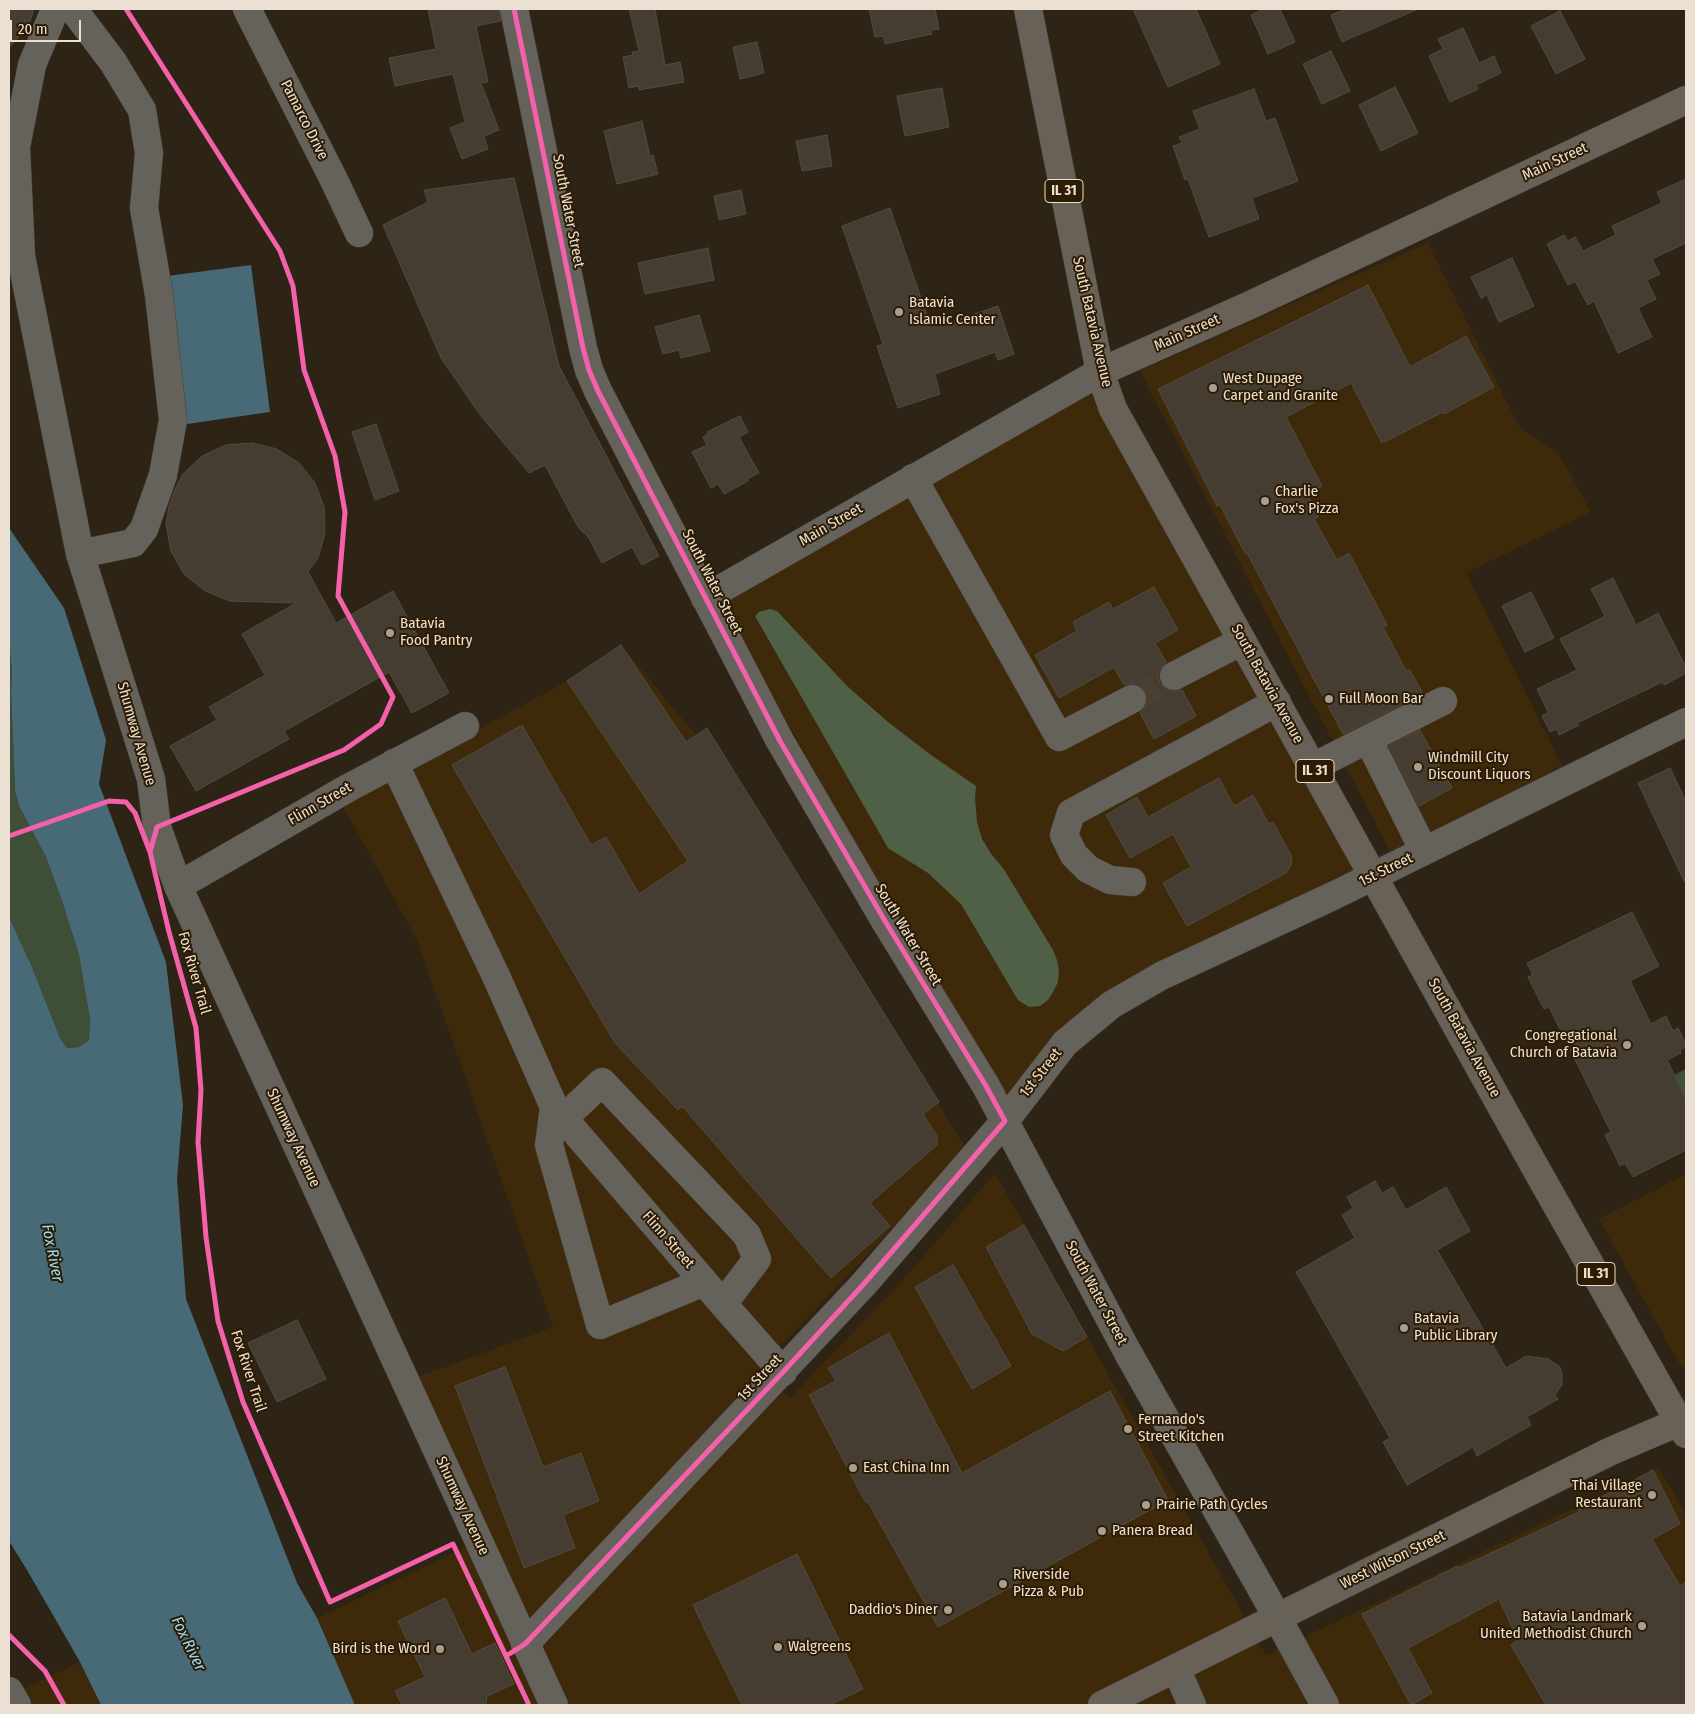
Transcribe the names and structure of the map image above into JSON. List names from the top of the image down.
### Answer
{
  "streets": {
    "main road": [
      "Main Street",
      "IL 31",
      "South Batavia Avenue",
      "West Wilson Street"
    ],
    "street": [
      "Pamarco Drive",
      "South Water Street",
      "Shumway Avenue",
      "Flinn Street",
      "1st Street"
    ],
    "cycle path": ["Fox River Trail"]
  },
  "crossings": [
    ["Main Street", "South Water Street"],
    ["Main Street", "South Batavia Avenue"],
    ["South Water Street", "1st Street"],
    ["South Water Street", "West Wilson Street"],
    ["South Batavia Avenue", "1st Street"],
    ["South Batavia Avenue", "West Wilson Street"],
    ["Shumway Avenue", "Flinn Street"],
    ["Shumway Avenue", "1st Street"],
    ["Flinn Street", "1st Street"]
  ],
  "water": ["Fox River"],
  "places": [
    "Batavia Islamic Center",
    "West Dupage Carpet and Granite",
    "Charlie Fox's Pizza",
    "Batavia Food Pantry",
    "Full Moon Bar",
    "Windmill City Discount Liquors",
    "Congregational Church of Batavia",
    "Batavia Public Library",
    "Fernando's Street Kitchen",
    "East China Inn",
    "Thai Village Restaurant",
    "Prairie Path Cycles",
    "Panera Bread",
    "Riverside Pizza & Pub",
    "Daddio's Diner",
    "Batavia Landmark United Methodist Church",
    "Walgreens",
    "Bird is the Word"
  ],
  "scale_bar": "20 m"
}
